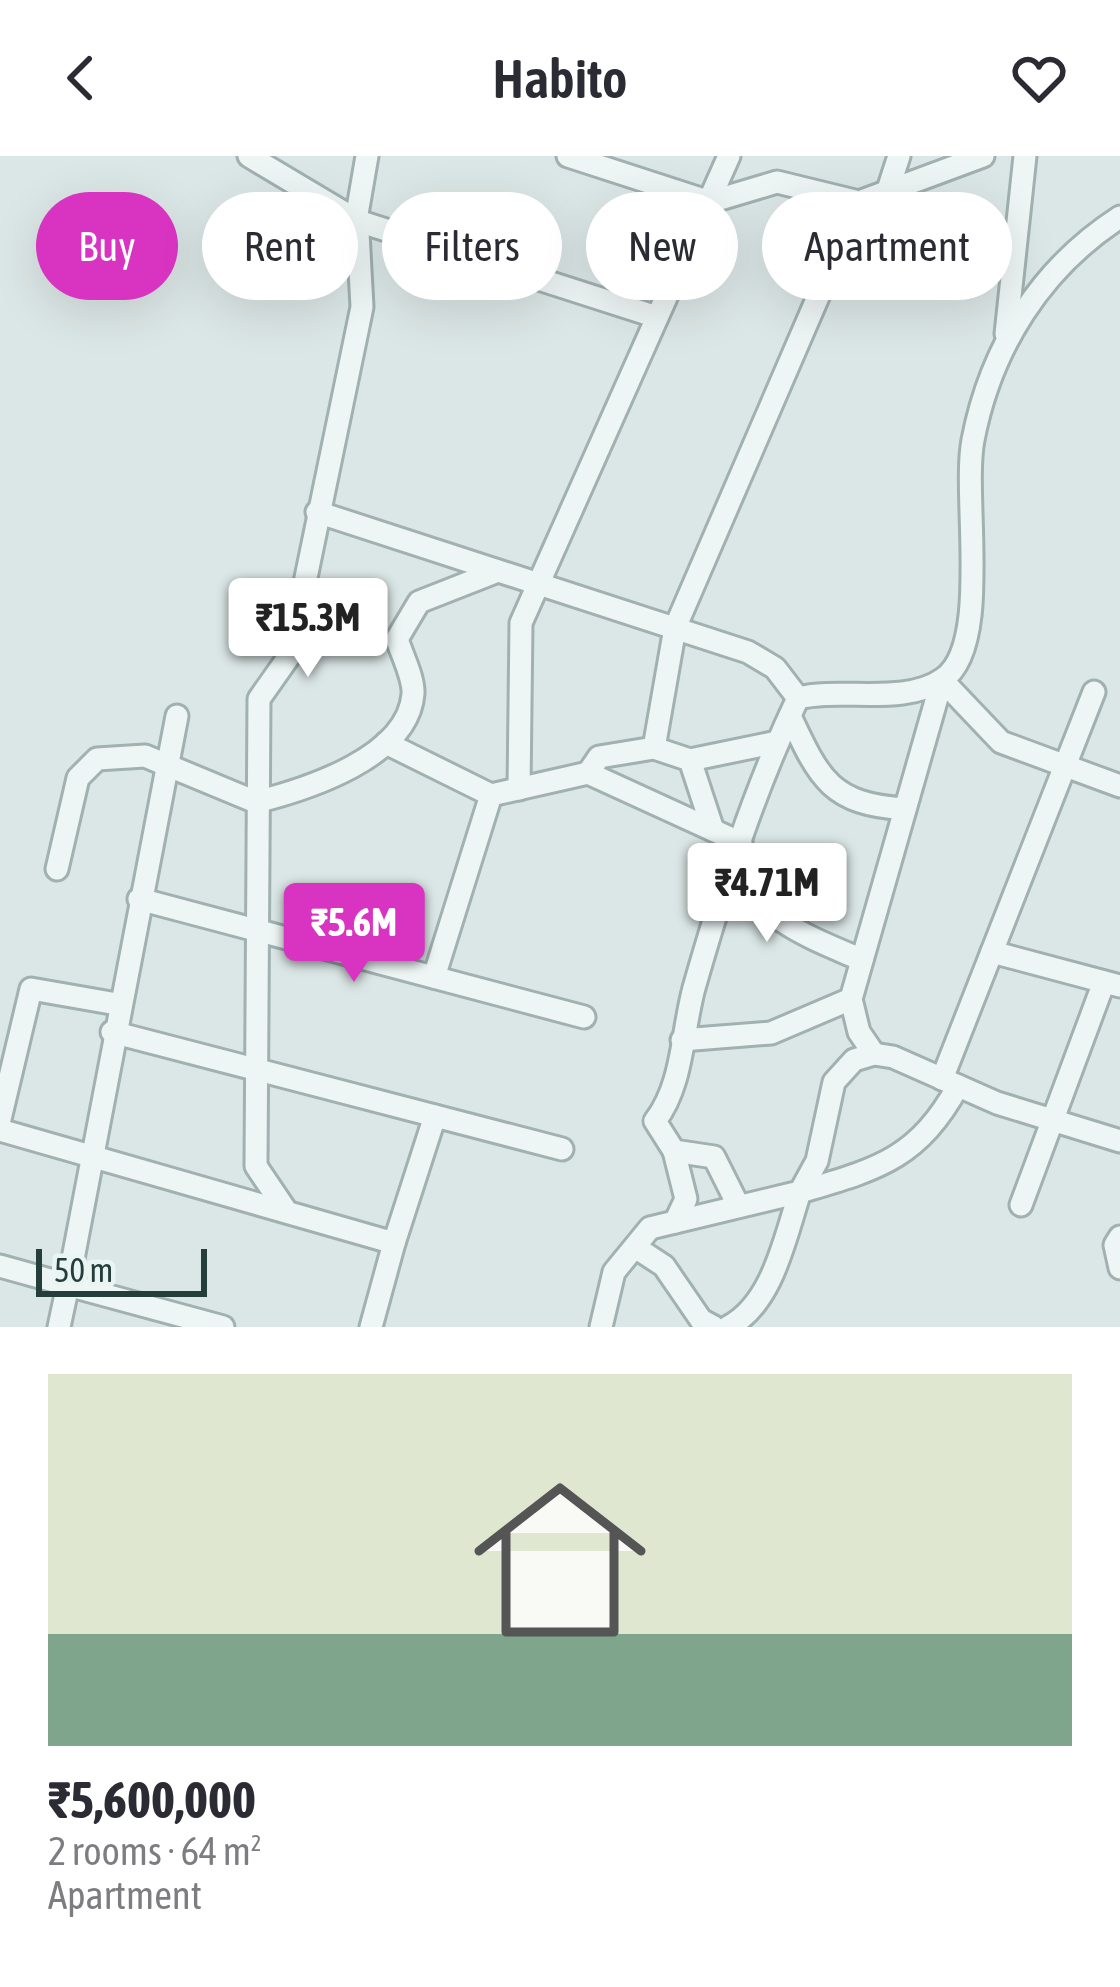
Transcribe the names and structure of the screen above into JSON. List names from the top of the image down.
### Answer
{
  "scale_bar": "50 m",
  "page": {
    "header": "Habito",
    "chip": [
      "Buy",
      "Rent",
      "Filters",
      "New",
      "Apartment"
    ],
    "price": ["₹15.3M", "₹4.71M", "₹5.6M"],
    "scale": "50 m",
    "list": [
      {
        "name": "₹5,600,000",
        "note": "2 rooms · 64 m² · Apartment"
      }
    ]
  }
}
